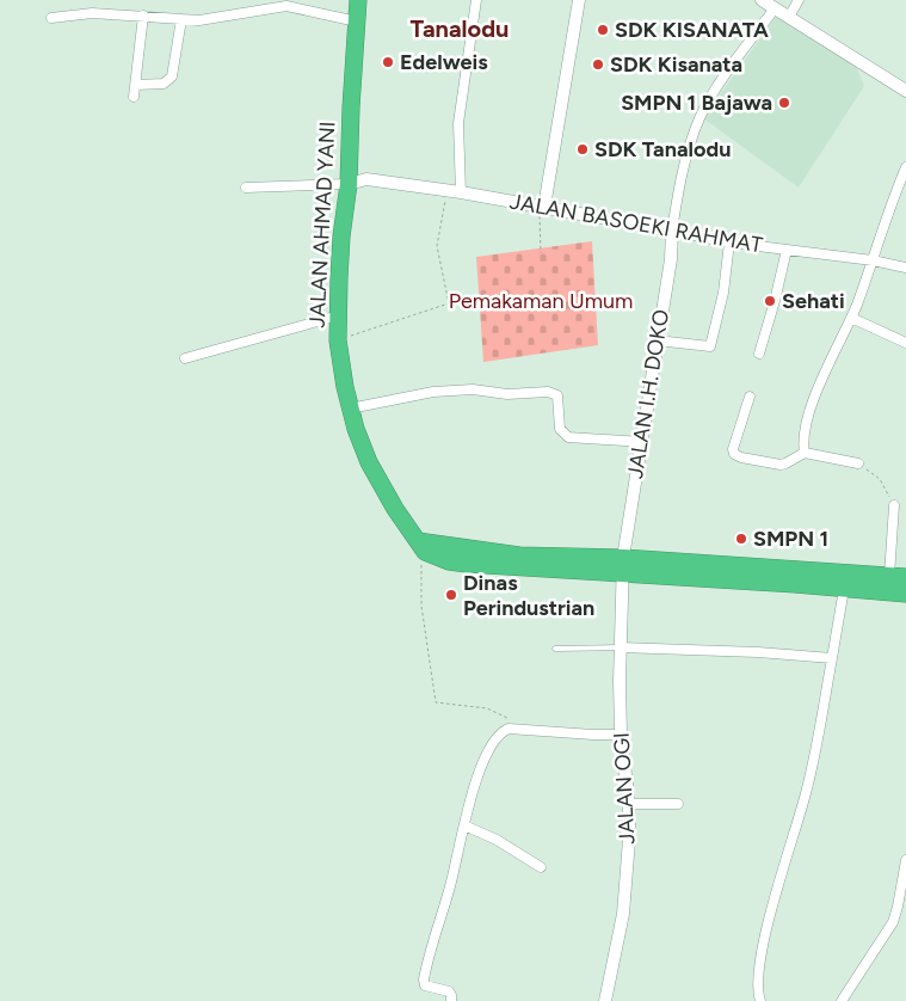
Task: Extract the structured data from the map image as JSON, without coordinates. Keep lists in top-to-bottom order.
{
  "streets": {
    "highway": ["JALAN AHMAD YANI"],
    "street": ["JALAN BASOEKI RAHMAT", "JALAN I.H. DOKO", "JALAN OGI"]
  },
  "crossings": [
    ["JALAN BASOEKI RAHMAT", "JALAN AHMAD YANI"],
    ["JALAN BASOEKI RAHMAT", "JALAN I.H. DOKO"],
    ["JALAN I.H. DOKO", "JALAN OGI"]
  ],
  "districts": ["Tanalodu"],
  "parks": ["Pemakaman Umum"],
  "places": [
    "SDK KISANATA",
    "Edelweis",
    "SDK Kisanata",
    "SMPN 1 Bajawa",
    "SDK Tanalodu",
    "Sehati",
    "SMPN 1",
    "Dinas Perindustrian"
  ]
}
